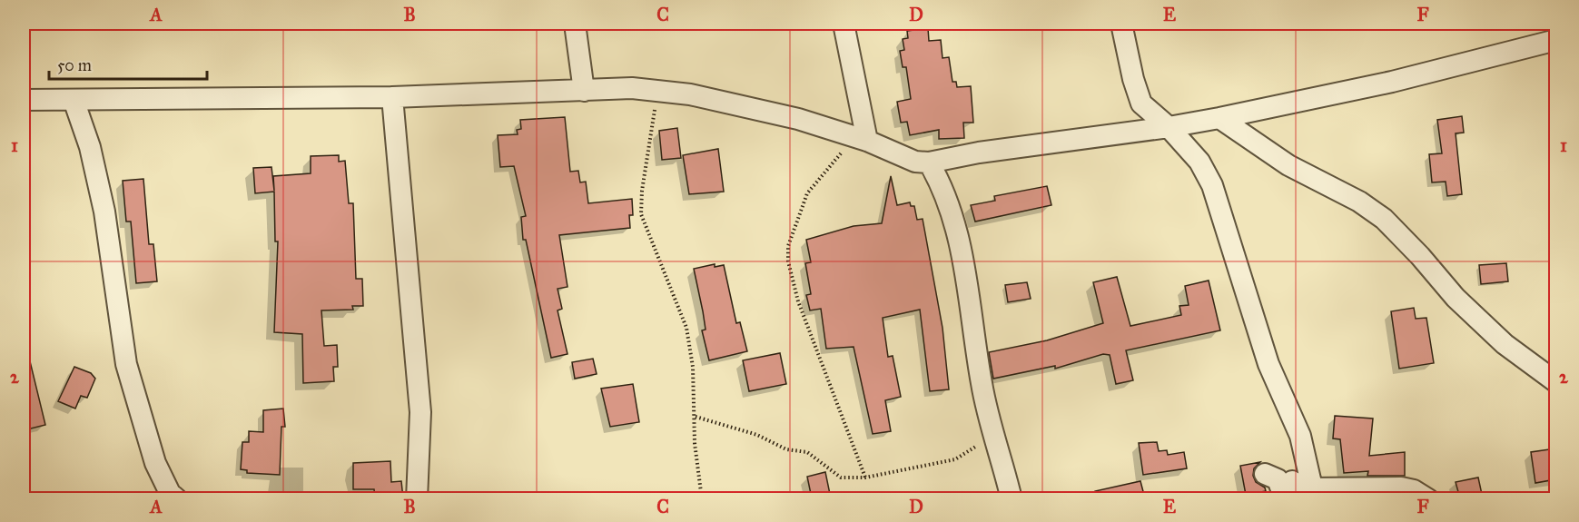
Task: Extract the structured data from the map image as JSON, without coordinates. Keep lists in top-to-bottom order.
{
  "scale_bar": "50 m",
  "grid": {
    "columns": [
      "A",
      "B",
      "C",
      "D",
      "E",
      "F"
    ],
    "rows": ["1", "2"]
  }
}
